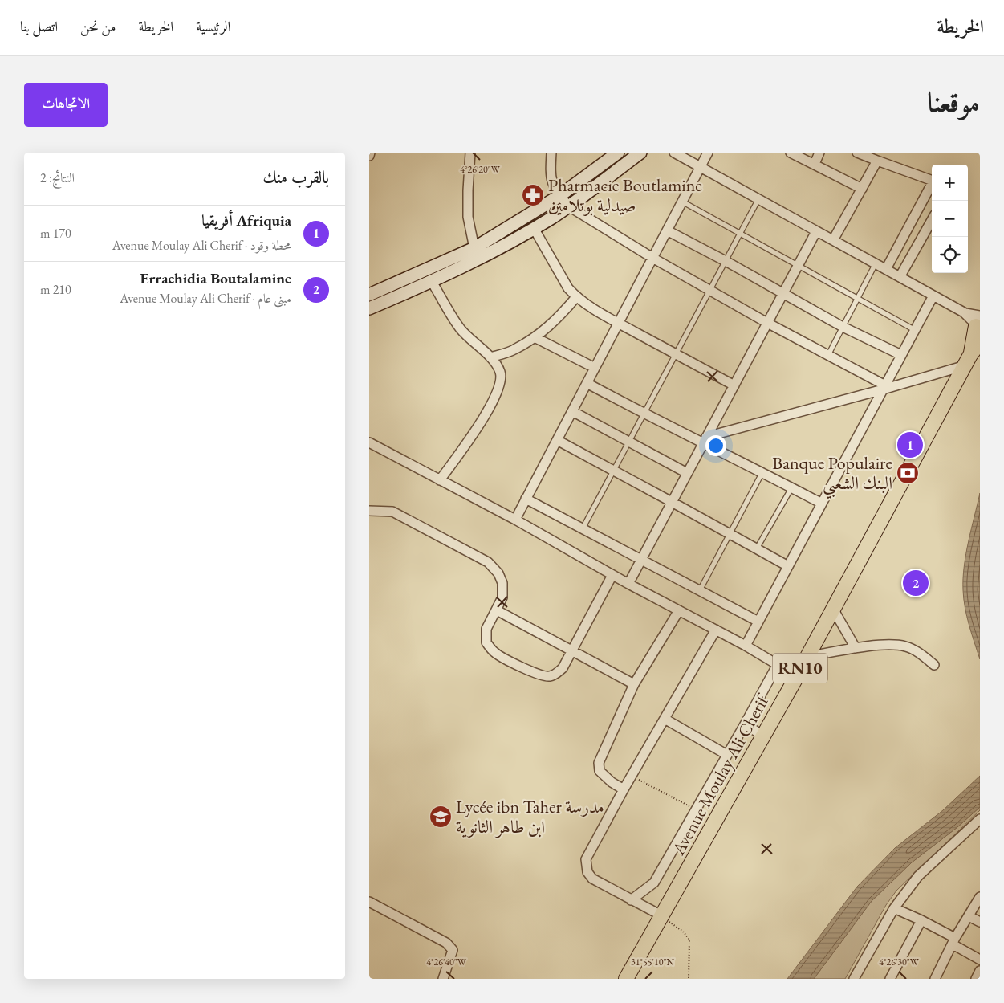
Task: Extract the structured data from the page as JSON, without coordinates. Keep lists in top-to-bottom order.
{
  "streets": {
    "main road": ["RN10", "Avenue Moulay Ali Cherif"]
  },
  "crossings": [
    ["RN10", "Avenue Moulay Ali Cherif"]
  ],
  "places": {
    "pharmacy": ["Pharmacie Boutlamine صيدلية بوتلامين"],
    "bank": ["Banque Populaire البنك الشعبي"],
    "school or university": ["Lycée ibn Taher مدرسة ابن طاهر الثانوية"]
  },
  "page": {
    "header": "الخريطة",
    "nav": [
      "الرئيسية",
      "الخريطة",
      "من نحن",
      "اتصل بنا"
    ],
    "title": "موقعنا",
    "buttons": "الاتجاهات",
    "heading": ["بالقرب منك", "النتائج: 2"],
    "map_buttons": ["+", "−"],
    "list": [
      {
        "mark": "1",
        "name": "Afriquia أفريقيا",
        "note": "محطة وقود · Avenue Moulay Ali Cherif",
        "value": "170 m"
      },
      {
        "mark": "2",
        "name": "Errachidia Boutalamine",
        "note": "مبنى عام · Avenue Moulay Ali Cherif",
        "value": "210 m"
      }
    ],
    "pins": ["1", "2"]
  },
  "coordinates": [
    "4°26'20\"W",
    "31°55'10\"N",
    "4°26'40\"W",
    "4°26'30\"W"
  ]
}
